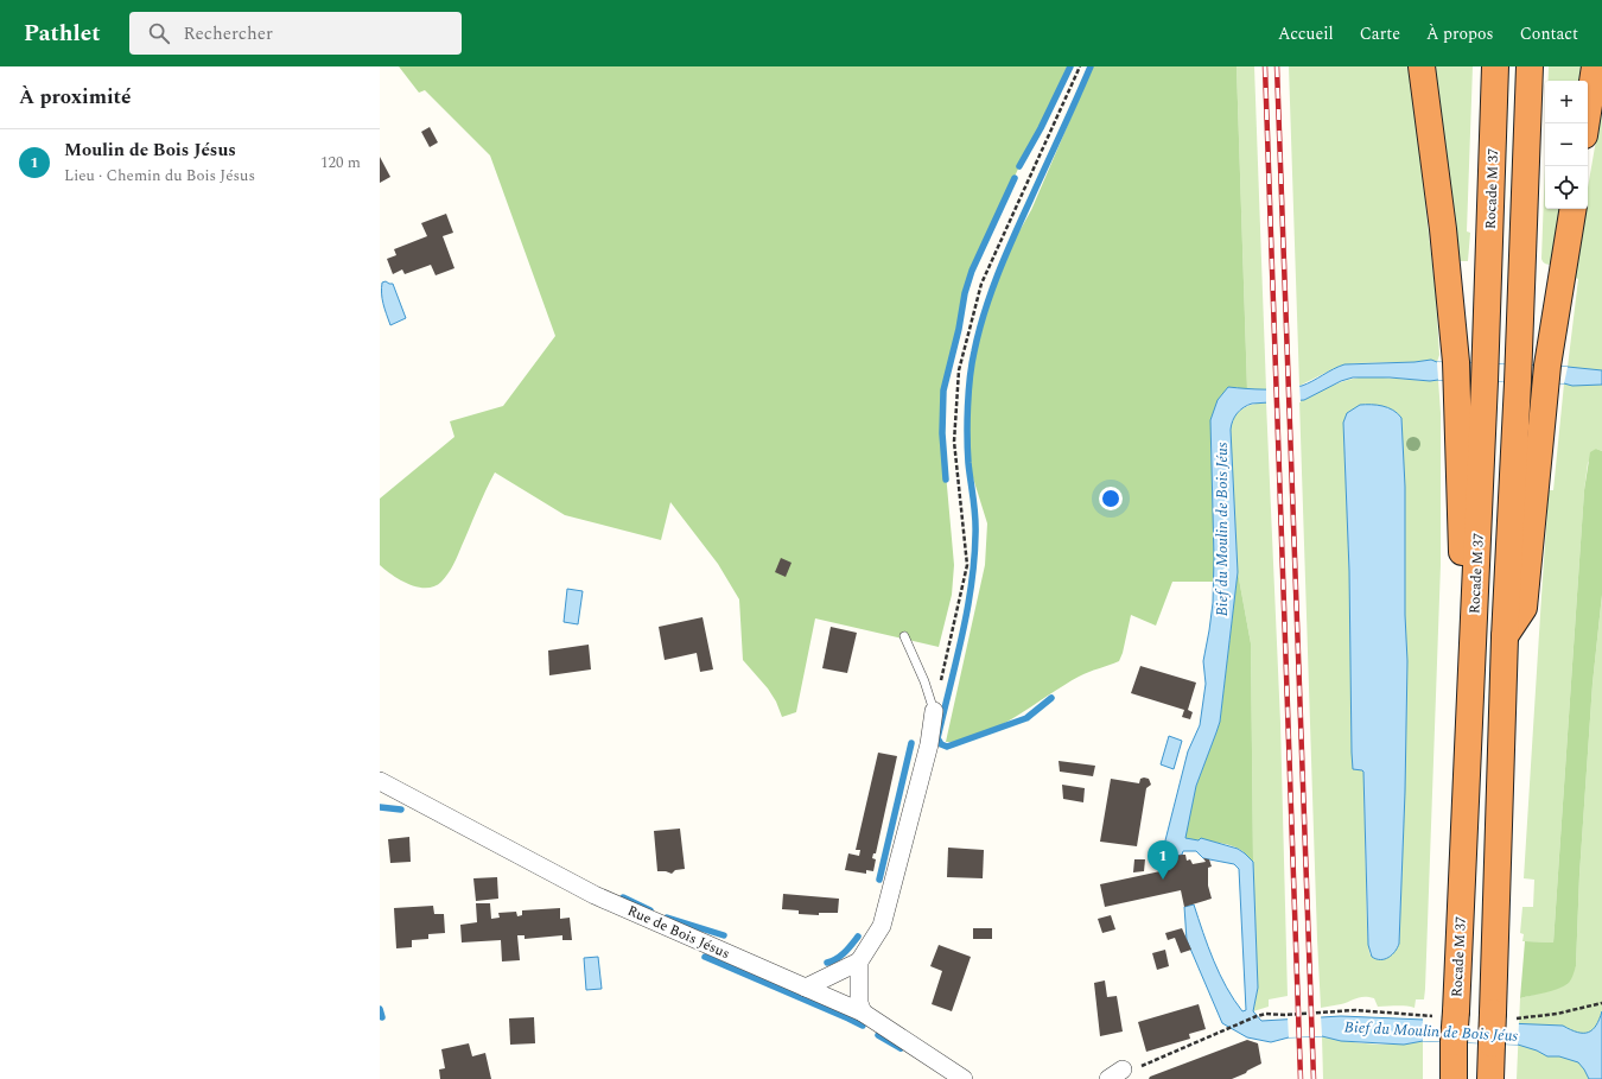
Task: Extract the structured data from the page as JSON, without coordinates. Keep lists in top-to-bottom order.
{
  "streets": {
    "highway": ["Rocade M 37"],
    "street": ["Rue de Bois Jésus"]
  },
  "water": ["Bief du Moulin de Bois Jéus"],
  "page": {
    "header": "Pathlet",
    "search": "Rechercher",
    "nav": [
      "Accueil",
      "Carte",
      "À propos",
      "Contact"
    ],
    "heading": "À proximité",
    "map_buttons": ["+", "−"],
    "list": [
      {
        "mark": "1",
        "name": "Moulin de Bois Jésus",
        "note": "Lieu · Chemin du Bois Jésus",
        "value": "120 m"
      }
    ],
    "pins": "1"
  }
}
